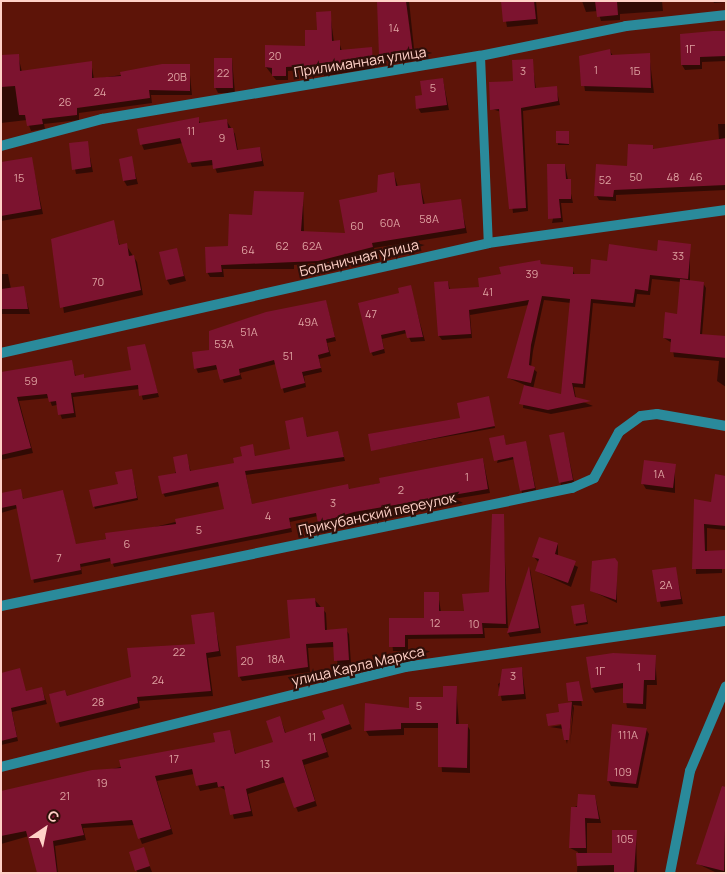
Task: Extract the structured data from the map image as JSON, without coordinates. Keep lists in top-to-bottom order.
{
  "streets": {
    "street": [
      "Прилиманная улица",
      "Больничная улица",
      "Прикубанский переулок",
      "улица Карла Маркса"
    ]
  },
  "house_numbers": [
    "14",
    "1Г",
    "20",
    "1",
    "3",
    "1Б",
    "22",
    "20В",
    "5",
    "24",
    "26",
    "11",
    "9",
    "50",
    "48",
    "46",
    "15",
    "52",
    "58А",
    "60А",
    "60",
    "62",
    "62А",
    "64",
    "33",
    "39",
    "70",
    "41",
    "47",
    "49А",
    "51А",
    "53А",
    "51",
    "59",
    "1А",
    "1",
    "2",
    "3",
    "4",
    "5",
    "6",
    "7",
    "2А",
    "12",
    "10",
    "22",
    "18А",
    "20",
    "1",
    "1Г",
    "3",
    "24",
    "28",
    "5",
    "111А",
    "11",
    "17",
    "13",
    "109",
    "19",
    "21",
    "105"
  ],
  "north": "top right"
}
